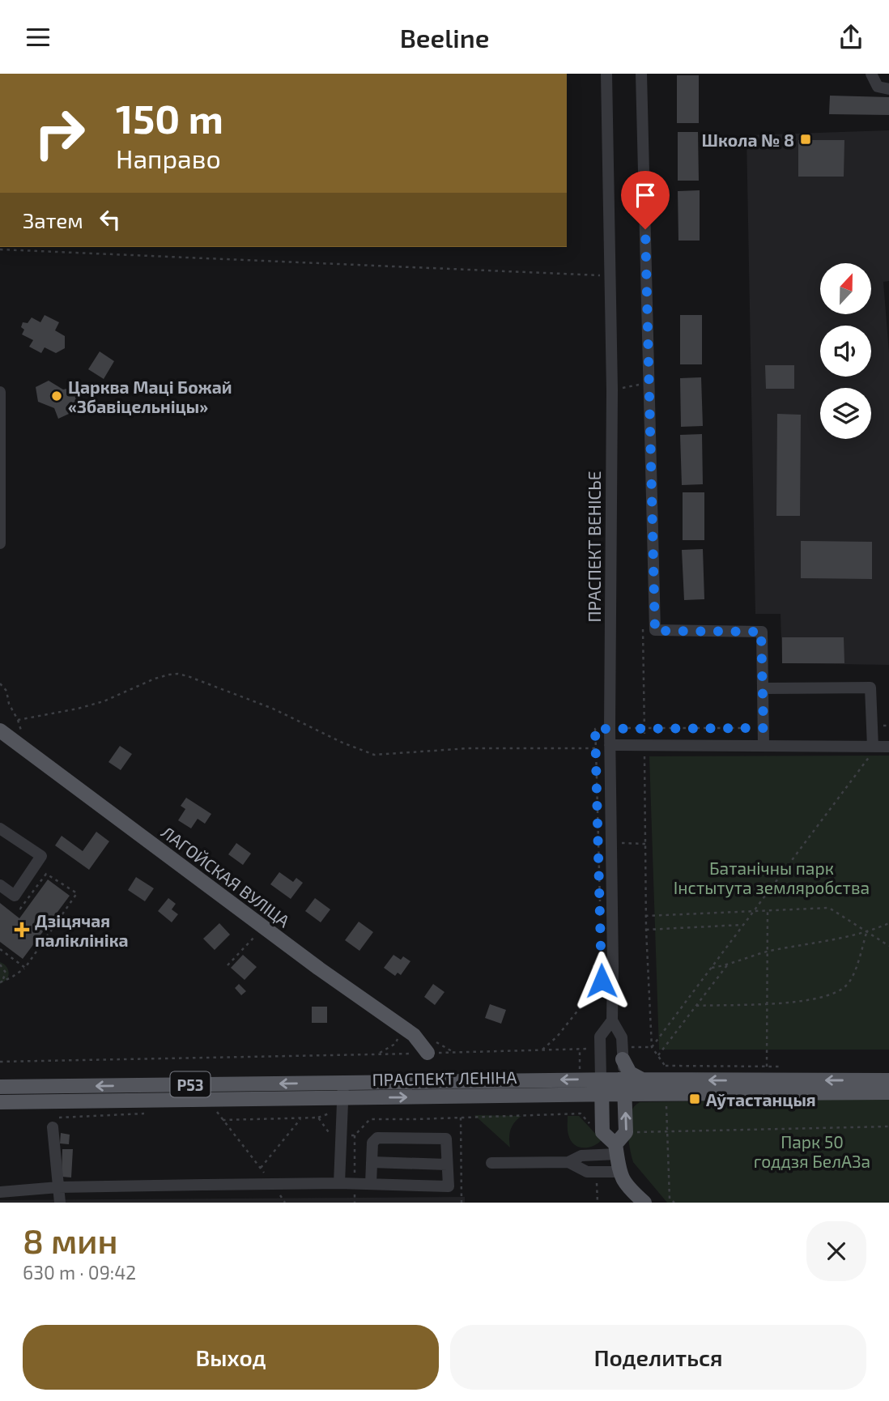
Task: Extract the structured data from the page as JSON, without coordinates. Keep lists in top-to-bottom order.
{
  "streets": {
    "main road": ["ЛАГОЙСКАЯ ВУЛІЦА", "ПРАСПЕКТ ЛЕНІНА", "Р53"],
    "street": ["ПРАСПЕКТ ВЕНІСЬЕ"]
  },
  "crossings": [
    ["ПРАСПЕКТ ВЕНІСЬЕ", "ПРАСПЕКТ ЛЕНІНА"]
  ],
  "parks": ["Батанічны парк Інстытута земляробства", "Парк 50 годдзя БелАЗа"],
  "places": {
    "transit": ["Школа № 8", "Аўтастанцыя"],
    "other": ["Царква Маці Божай «Збавіцельніцы»"],
    "health": ["Дзіцячая паліклініка"]
  },
  "north": "top",
  "page": {
    "header": "Beeline",
    "turn": ["150 m", "Направо"],
    "then": "Затем",
    "heading": ["8 мин", "630 m · 09:42"],
    "buttons": ["Выход", "Поделиться"]
  }
}
